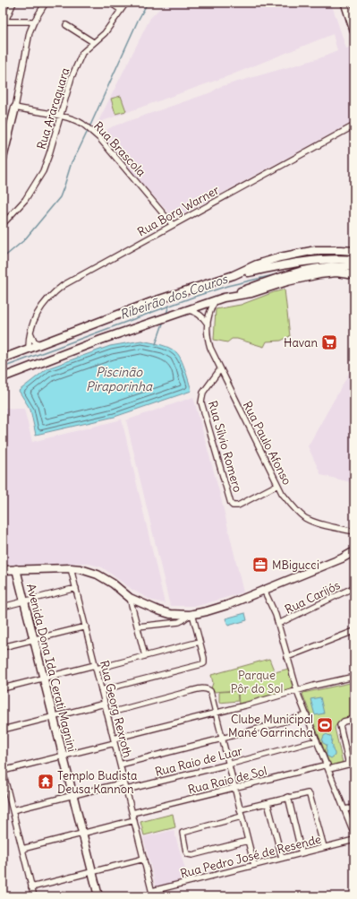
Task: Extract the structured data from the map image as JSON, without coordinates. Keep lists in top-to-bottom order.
{
  "streets": {
    "main road": ["Avenida Dona Ida Cerati Magnini"],
    "street": [
      "Rua Araraquara",
      "Rua Brascola",
      "Rua Borg Warner",
      "Rua Paulo Afonso",
      "Rua Sílvio Romero",
      "Rua Carijós",
      "Rua Georg Rexroth",
      "Rua Raio de Luar",
      "Rua Raio de Sol",
      "Rua Pedro José de Resende"
    ]
  },
  "crossings": [
    ["Rua Araraquara", "Rua Brascola"],
    ["Rua Brascola", "Rua Borg Warner"],
    ["Rua Paulo Afonso", "Rua Sílvio Romero"],
    ["Rua Georg Rexroth", "Rua Raio de Luar"],
    ["Rua Georg Rexroth", "Rua Raio de Sol"],
    ["Rua Georg Rexroth", "Rua Pedro José de Resende"]
  ],
  "water": ["Ribeirão dos Couros", "Piscinão Piraporinha"],
  "parks": ["Parque Pôr do Sol"],
  "places": {
    "supermarket": ["Havan"],
    "office": ["MBigucci"],
    "sports": ["Clube Municipal Mané Garrincha"],
    "temple": ["Templo Budista Deusa Kannon"]
  }
}
